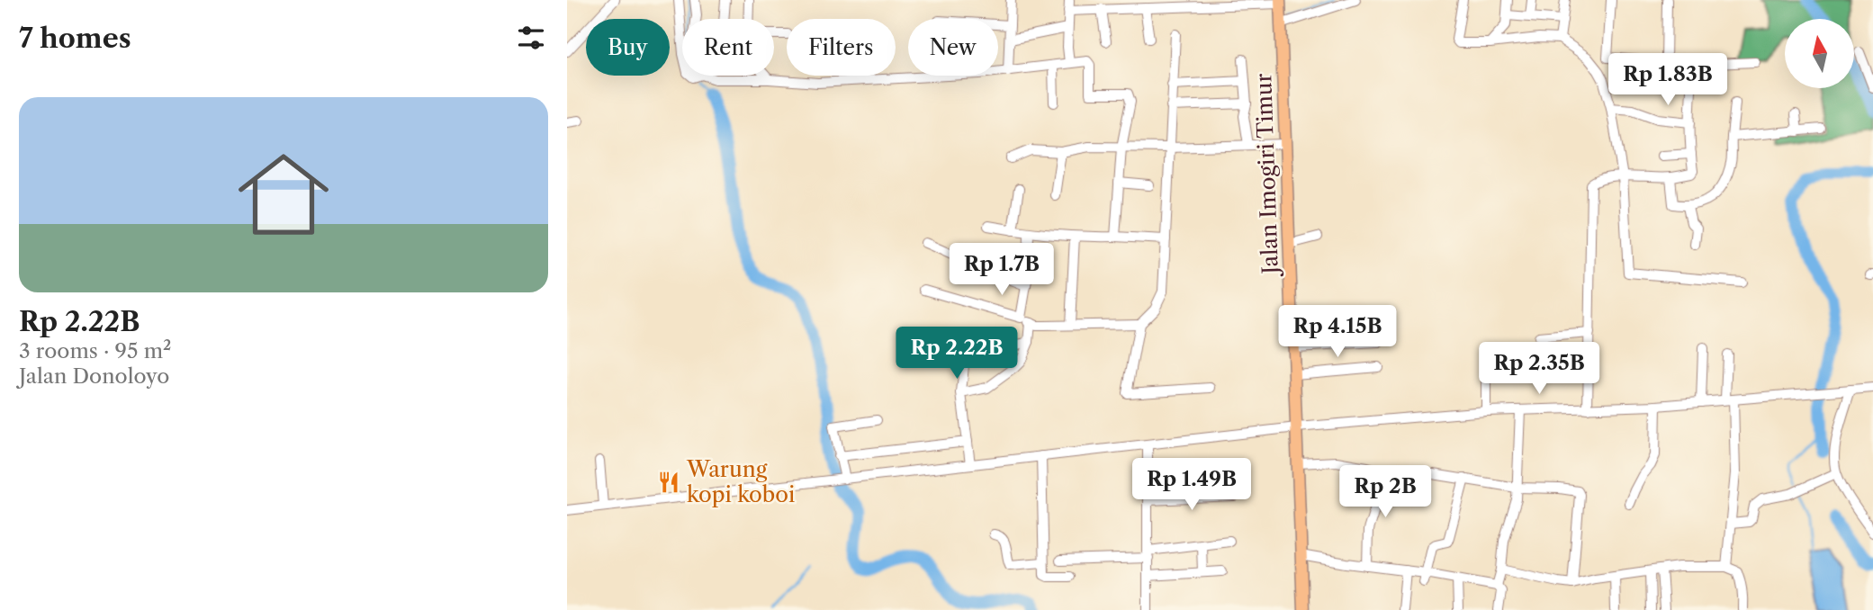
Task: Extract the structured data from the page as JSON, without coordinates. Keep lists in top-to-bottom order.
{
  "streets": {
    "main road": ["Jalan Imogiri Timur"]
  },
  "places": {
    "restaurant": ["Warung kopi koboi"]
  },
  "north": "top",
  "page": {
    "heading": "7 homes",
    "chip": [
      "Buy",
      "Rent",
      "Filters",
      "New"
    ],
    "price": [
      "Rp 1.83B",
      "Rp 1.7B",
      "Rp 4.15B",
      "Rp 2.22B",
      "Rp 2.35B",
      "Rp 1.49B",
      "Rp 2B"
    ],
    "list": [
      {
        "name": "Rp 2.22B",
        "note": "3 rooms · 95 m² · Jalan Donoloyo"
      }
    ]
  }
}
